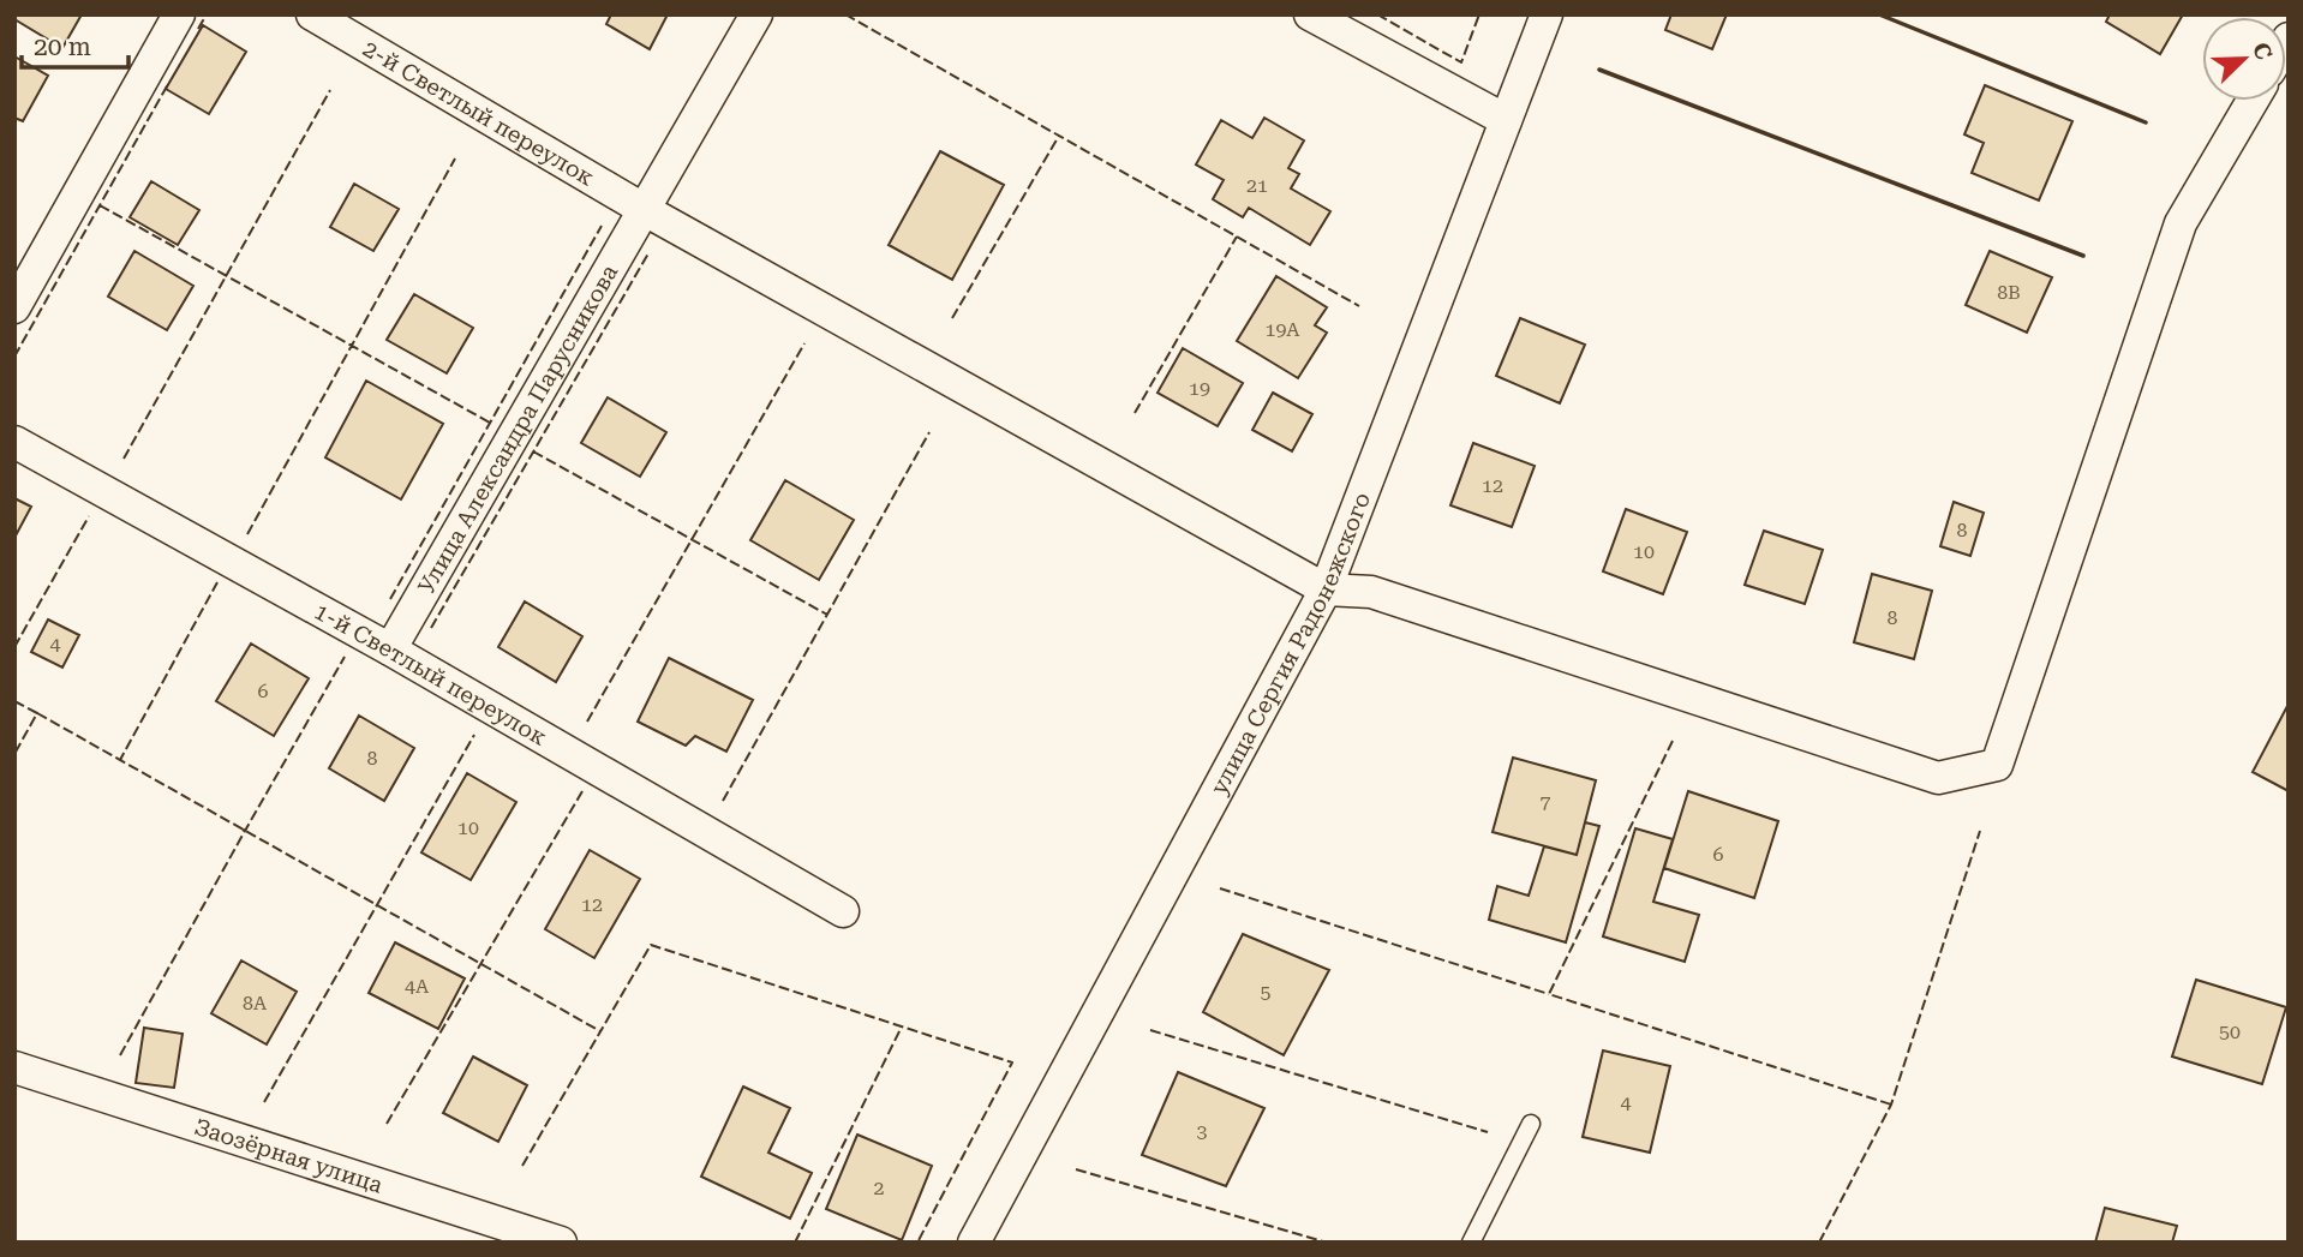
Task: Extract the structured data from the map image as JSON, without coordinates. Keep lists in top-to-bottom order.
{
  "streets": {
    "street": [
      "2-й Светлый переулок",
      "Улица Александра Парусникова",
      "улица Сергия Радонежского",
      "1-й Светлый переулок",
      "Заозёрная улица"
    ]
  },
  "crossings": [
    ["2-й Светлый переулок", "Улица Александра Парусникова"],
    ["2-й Светлый переулок", "улица Сергия Радонежского"],
    ["Улица Александра Парусникова", "1-й Светлый переулок"]
  ],
  "house_numbers": [
    "21",
    "8В",
    "19А",
    "19",
    "12",
    "8",
    "10",
    "8",
    "4",
    "6",
    "8",
    "7",
    "10",
    "6",
    "12",
    "4А",
    "5",
    "8А",
    "50",
    "4",
    "3",
    "2"
  ],
  "scale_bar": "20 m",
  "north": "top right"
}
